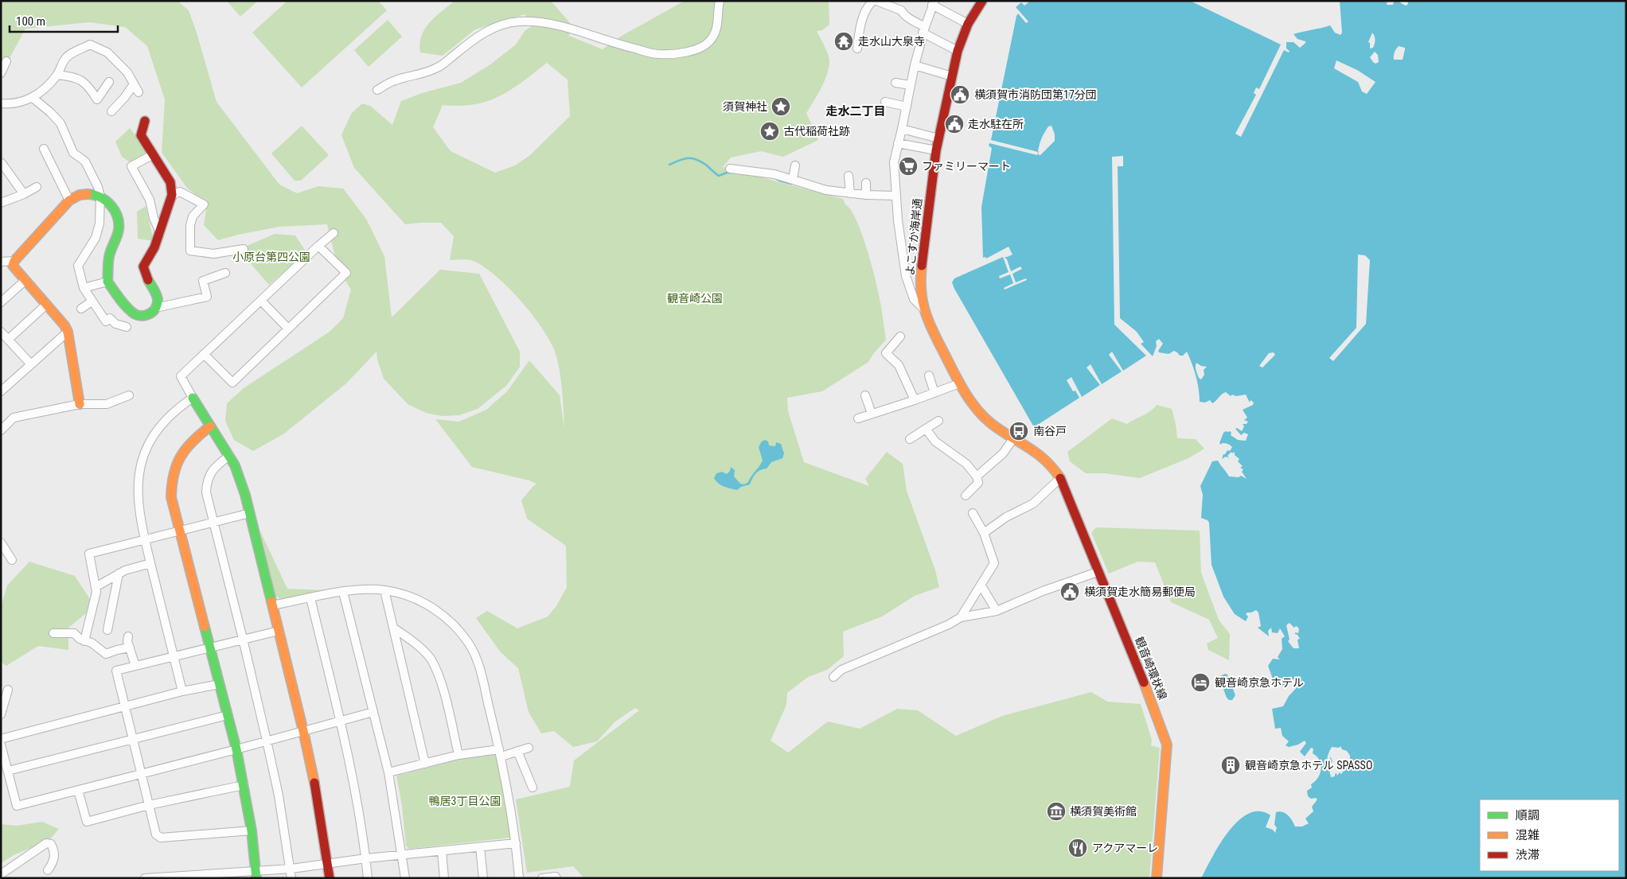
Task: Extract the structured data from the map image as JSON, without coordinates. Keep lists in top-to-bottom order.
{
  "streets": {
    "main road": ["よこすか海岸通", "観音崎環状線"]
  },
  "crossings": [
    ["よこすか海岸通", "観音崎環状線"]
  ],
  "districts": ["走水二丁目"],
  "parks": ["小原台第四公園", "観音崎公園", "鴨居3丁目公園"],
  "places": {
    "temple": ["走水山大泉寺"],
    "public building": ["横須賀市消防団第17分団", "走水駐在所", "横須賀走水簡易郵便局"],
    "place": ["須賀神社", "古代稲荷社跡"],
    "supermarket": ["ファミリーマート"],
    "bus stop": ["南谷戸"],
    "hotel": ["観音崎京急ホテル"],
    "building": ["観音崎京急ホテル SPASSO"],
    "museum": ["横須賀美術館"],
    "restaurant": ["アクアマーレ"]
  },
  "legend": ["順調", "混雑", "渋滞"],
  "scale_bar": "100 m"
}
